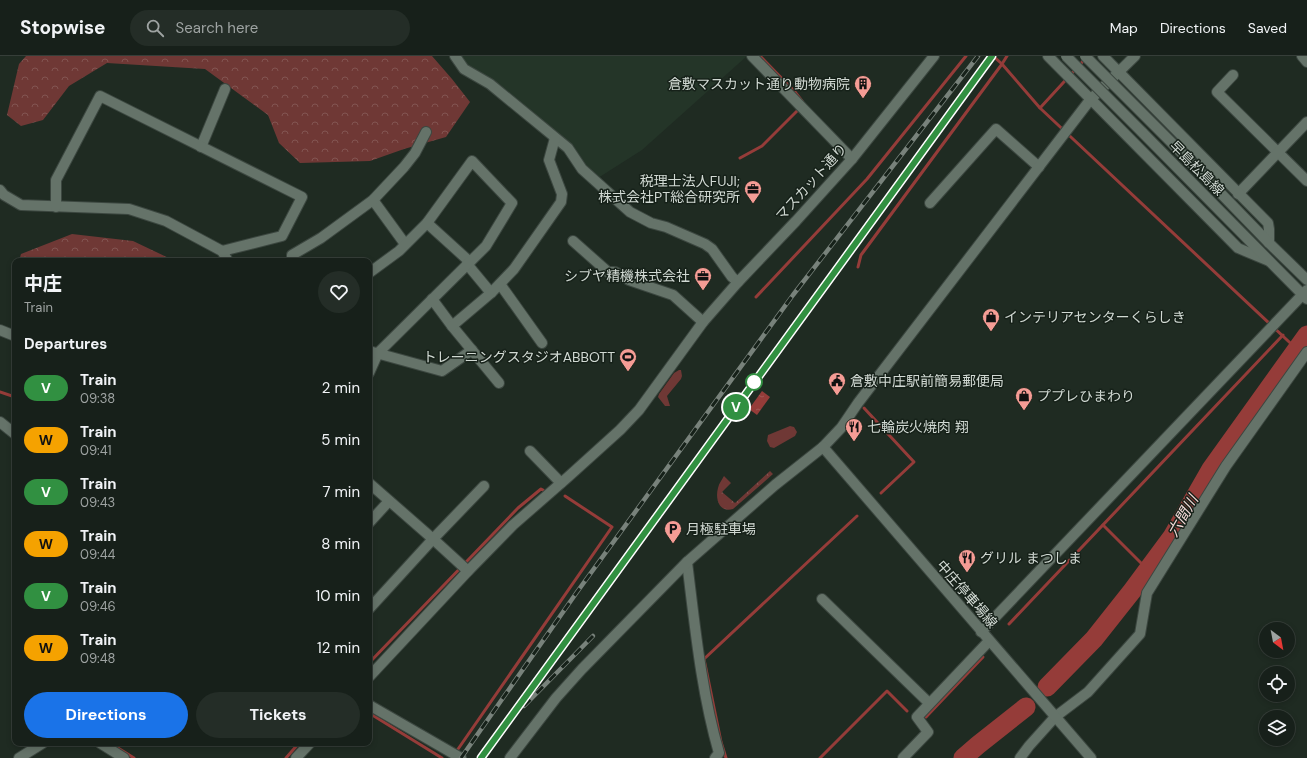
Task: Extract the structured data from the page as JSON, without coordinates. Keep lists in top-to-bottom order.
{
  "streets": {
    "street": ["早島松島線", "マスカット通り", "中庄停車場線"]
  },
  "water": ["六間川"],
  "places": {
    "building": ["倉敷マスカット通り動物病院"],
    "office": ["税理士法人FUJI; 株式会社PT総合研究所", "シブヤ精機株式会社"],
    "shop": ["インテリアセンターくらしき", "ププレひまわり"],
    "sports": ["トレーニングスタジオABBOTT"],
    "public building": ["倉敷中庄駅前簡易郵便局"],
    "restaurant": ["七輪炭火焼肉 翔", "グリル まつしま"],
    "parking": ["月極駐車場"]
  },
  "north": "bottom right",
  "page": {
    "header": "Stopwise",
    "search": "Search here",
    "nav": ["Map", "Directions", "Saved"],
    "on_map": "V",
    "heading": [
      ["中庄", "Train"],
      "Departures"
    ],
    "list": [
      {
        "mark": "V",
        "name": "Train",
        "note": "09:38",
        "value": "2 min"
      },
      {
        "mark": "W",
        "name": "Train",
        "note": "09:41",
        "value": "5 min"
      },
      {
        "mark": "V",
        "name": "Train",
        "note": "09:43",
        "value": "7 min"
      },
      {
        "mark": "W",
        "name": "Train",
        "note": "09:44",
        "value": "8 min"
      },
      {
        "mark": "V",
        "name": "Train",
        "note": "09:46",
        "value": "10 min"
      },
      {
        "mark": "W",
        "name": "Train",
        "note": "09:48",
        "value": "12 min"
      }
    ],
    "buttons": ["Directions", "Tickets"]
  }
}
